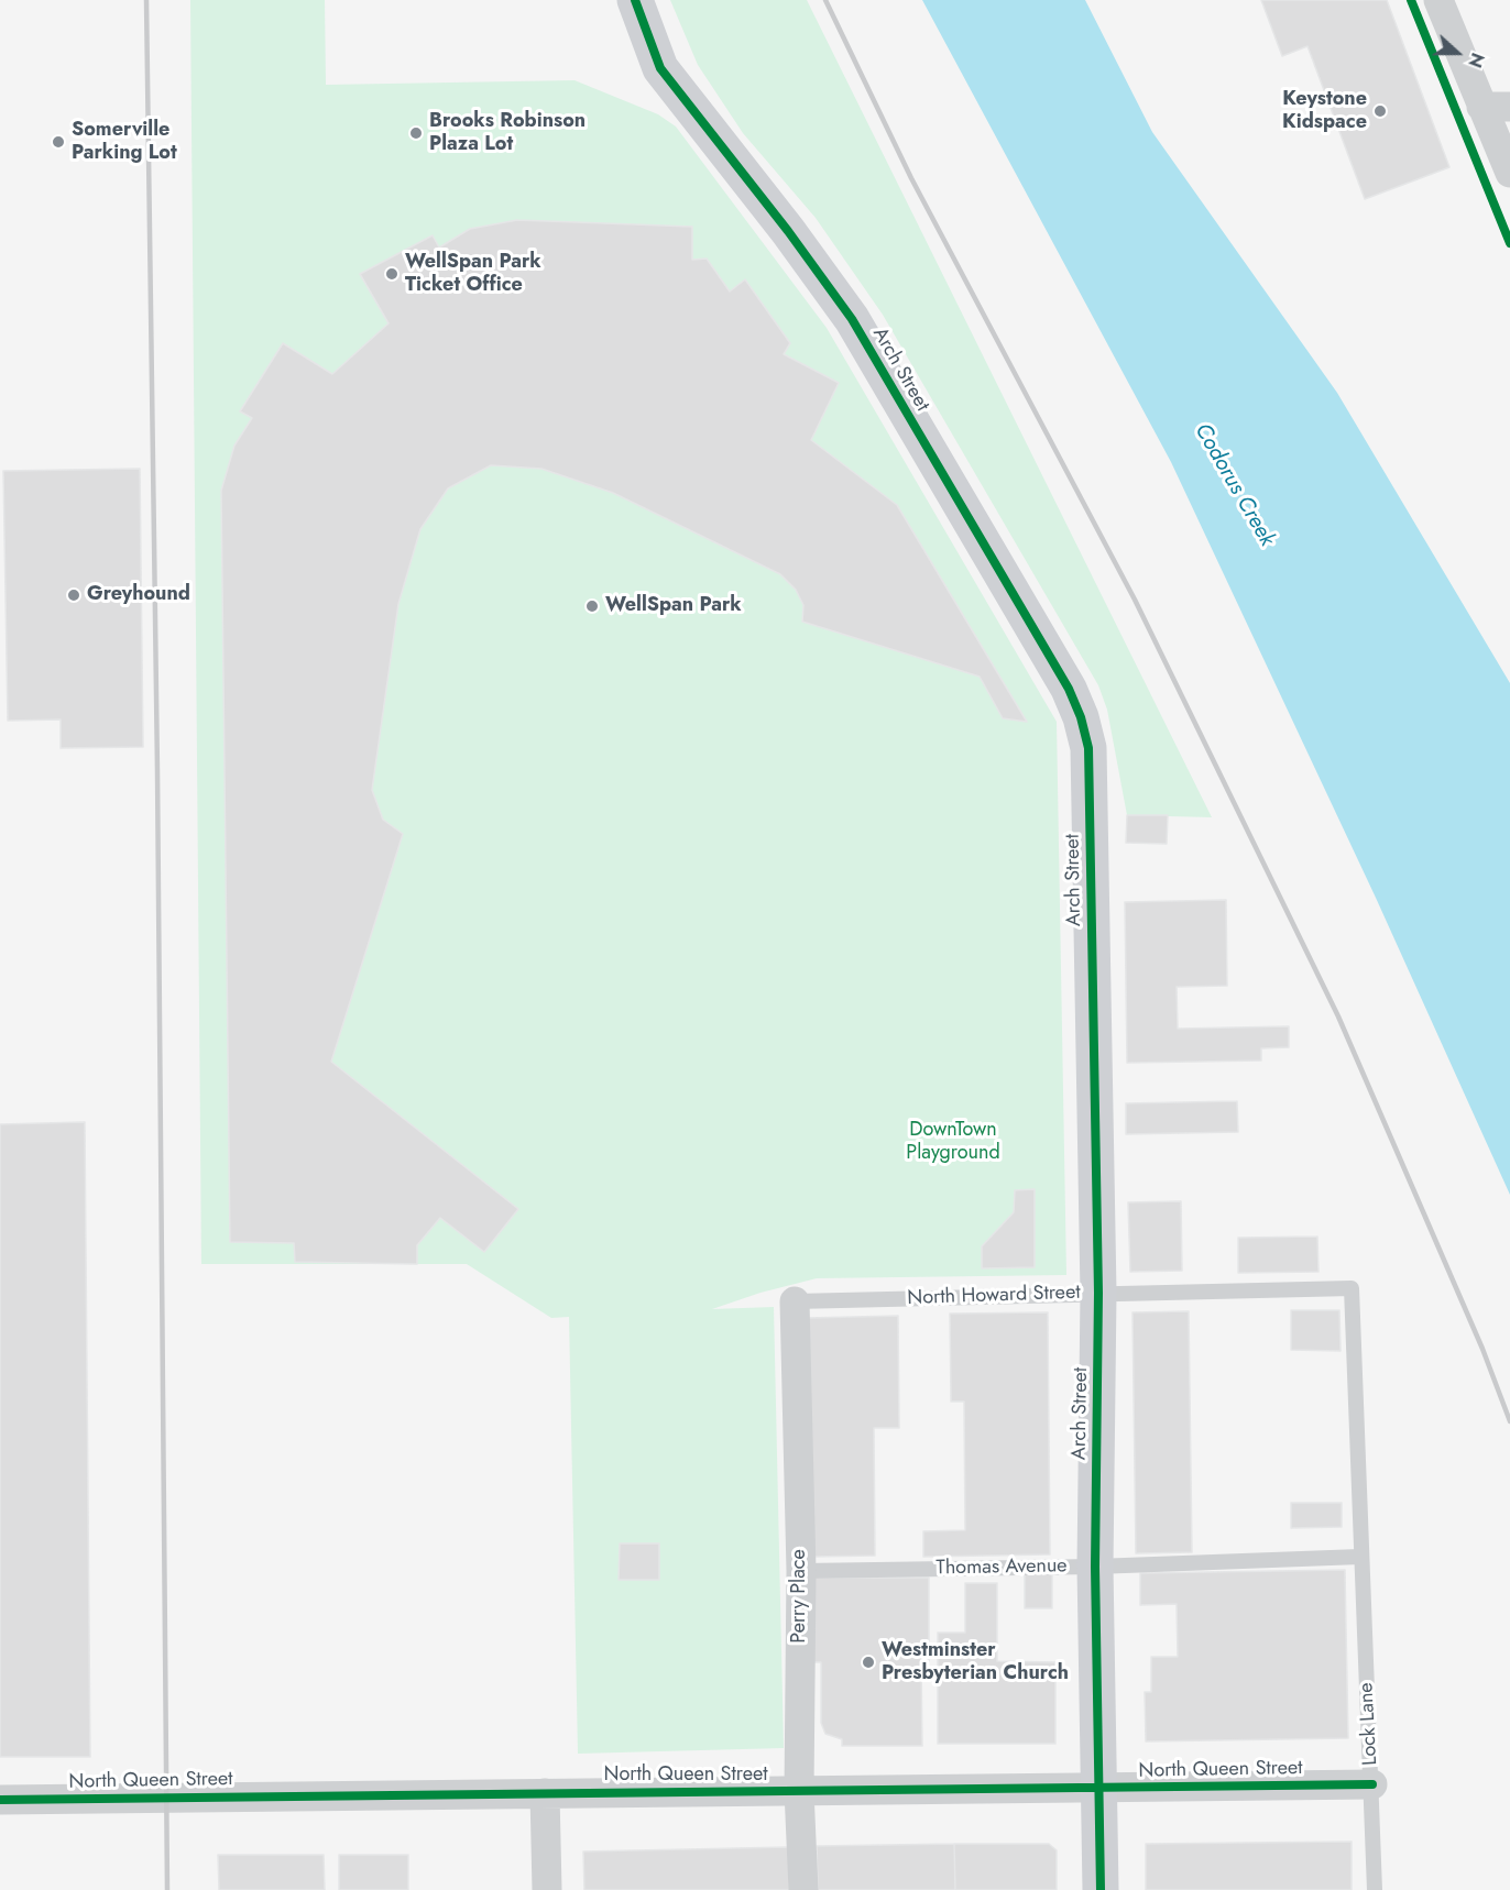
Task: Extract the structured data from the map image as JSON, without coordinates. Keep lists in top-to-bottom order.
{
  "streets": {
    "street": ["Arch Street", "Perry Place", "North Queen Street"],
    "lane": ["North Howard Street", "Thomas Avenue", "Lock Lane"]
  },
  "crossings": [
    ["Arch Street", "North Howard Street"],
    ["Arch Street", "Thomas Avenue"],
    ["Arch Street", "North Queen Street"],
    ["North Howard Street", "Perry Place"],
    ["North Howard Street", "Lock Lane"],
    ["Thomas Avenue", "Perry Place"],
    ["Thomas Avenue", "Lock Lane"],
    ["Perry Place", "North Queen Street"],
    ["Lock Lane", "North Queen Street"]
  ],
  "water": ["Codorus Creek"],
  "parks": ["DownTown Playground"],
  "places": [
    "Keystone Kidspace",
    "Brooks Robinson Plaza Lot",
    "Somerville Parking Lot",
    "WellSpan Park Ticket Office",
    "Greyhound",
    "WellSpan Park",
    "Westminster Presbyterian Church"
  ],
  "north": "right"
}
